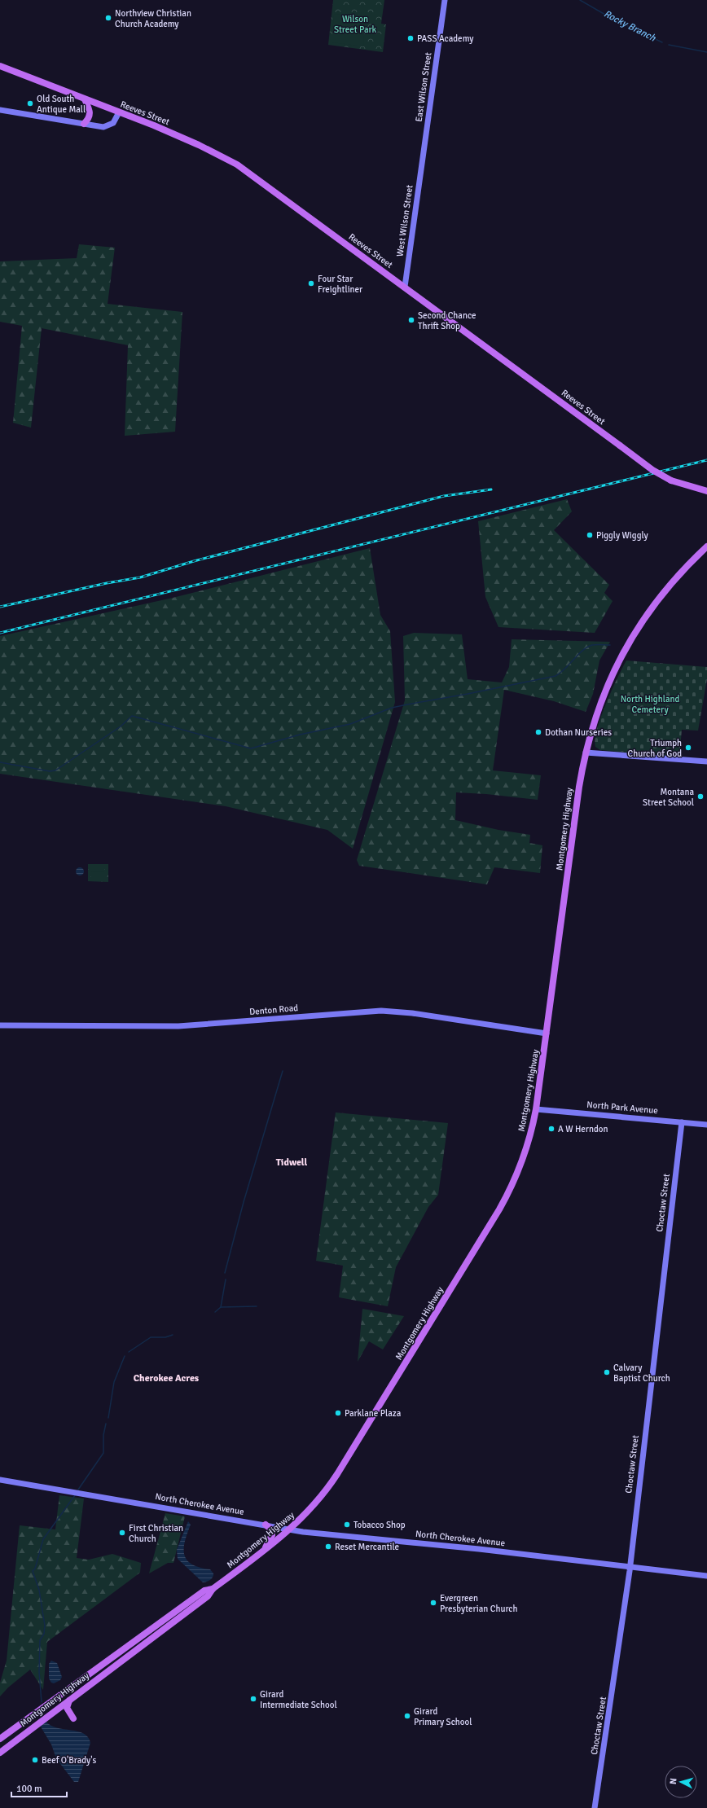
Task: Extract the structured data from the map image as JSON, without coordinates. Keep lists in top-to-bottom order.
{
  "streets": {
    "main road": ["Reeves Street", "Montgomery Highway"],
    "street": [
      "East Wilson Street",
      "West Wilson Street",
      "Denton Road",
      "North Park Avenue",
      "Choctaw Street",
      "North Cherokee Avenue"
    ]
  },
  "crossings": [
    ["East Wilson Street", "West Wilson Street"],
    ["Reeves Street", "West Wilson Street"],
    ["Montgomery Highway", "Denton Road"],
    ["Montgomery Highway", "North Park Avenue"],
    ["Montgomery Highway", "North Cherokee Avenue"],
    ["North Park Avenue", "Choctaw Street"],
    ["Choctaw Street", "North Cherokee Avenue"]
  ],
  "districts": ["Tidwell", "Cherokee Acres"],
  "water": ["Rocky Branch"],
  "parks": ["Wilson Street Park", "North Highland Cemetery"],
  "places": [
    "Northview Christian Church Academy",
    "PASS Academy",
    "Old South Antique Mall",
    "Four Star Freightliner",
    "Second Chance Thrift Shop",
    "Piggly Wiggly",
    "Dothan Nurseries",
    "Triumph Church of God",
    "Montana Street School",
    "A W Herndon",
    "Calvary Baptist Church",
    "Parklane Plaza",
    "Tobacco Shop",
    "First Christian Church",
    "Reset Mercantile",
    "Evergreen Presbyterian Church",
    "Girard Intermediate School",
    "Girard Primary School",
    "Beef O'Brady's"
  ],
  "scale_bar": "100 m",
  "north": "left"
}
